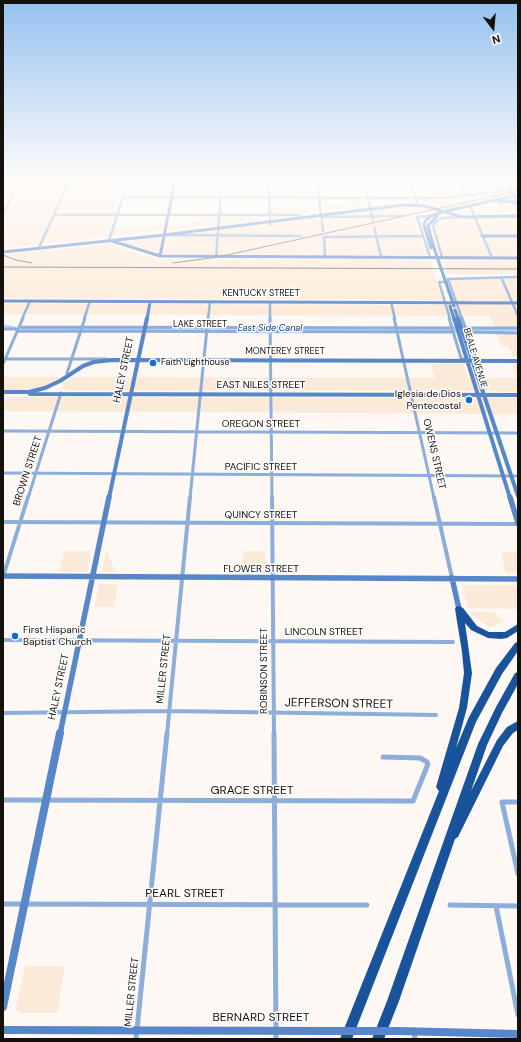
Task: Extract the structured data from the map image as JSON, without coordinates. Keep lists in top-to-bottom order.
{
  "streets": {
    "main road": [
      "KENTUCKY STREET",
      "MONTEREY STREET",
      "BEALE AVENUE",
      "HALEY STREET",
      "EAST NILES STREET",
      "OWENS STREET",
      "FLOWER STREET",
      "BERNARD STREET"
    ],
    "street": [
      "LAKE STREET",
      "OREGON STREET",
      "PACIFIC STREET",
      "BROWN STREET",
      "QUINCY STREET",
      "LINCOLN STREET",
      "MILLER STREET",
      "ROBINSON STREET",
      "JEFFERSON STREET",
      "GRACE STREET",
      "PEARL STREET"
    ]
  },
  "crossings": [
    ["KENTUCKY STREET", "BEALE AVENUE"],
    ["KENTUCKY STREET", "HALEY STREET"],
    ["KENTUCKY STREET", "OWENS STREET"],
    ["KENTUCKY STREET", "MILLER STREET"],
    ["KENTUCKY STREET", "ROBINSON STREET"],
    ["LAKE STREET", "HALEY STREET"],
    ["LAKE STREET", "OWENS STREET"],
    ["LAKE STREET", "MILLER STREET"],
    ["LAKE STREET", "ROBINSON STREET"],
    ["MONTEREY STREET", "BEALE AVENUE"],
    ["MONTEREY STREET", "HALEY STREET"],
    ["MONTEREY STREET", "EAST NILES STREET"],
    ["MONTEREY STREET", "OWENS STREET"],
    ["MONTEREY STREET", "MILLER STREET"],
    ["MONTEREY STREET", "ROBINSON STREET"],
    ["BEALE AVENUE", "EAST NILES STREET"],
    ["BEALE AVENUE", "OREGON STREET"],
    ["BEALE AVENUE", "PACIFIC STREET"],
    ["BEALE AVENUE", "QUINCY STREET"],
    ["HALEY STREET", "EAST NILES STREET"],
    ["HALEY STREET", "OREGON STREET"],
    ["HALEY STREET", "PACIFIC STREET"],
    ["HALEY STREET", "QUINCY STREET"],
    ["HALEY STREET", "FLOWER STREET"],
    ["HALEY STREET", "LINCOLN STREET"],
    ["HALEY STREET", "JEFFERSON STREET"],
    ["HALEY STREET", "GRACE STREET"],
    ["HALEY STREET", "PEARL STREET"],
    ["EAST NILES STREET", "OWENS STREET"],
    ["EAST NILES STREET", "BROWN STREET"],
    ["EAST NILES STREET", "MILLER STREET"],
    ["EAST NILES STREET", "ROBINSON STREET"],
    ["OREGON STREET", "OWENS STREET"],
    ["OREGON STREET", "BROWN STREET"],
    ["OREGON STREET", "MILLER STREET"],
    ["OREGON STREET", "ROBINSON STREET"],
    ["OWENS STREET", "PACIFIC STREET"],
    ["OWENS STREET", "QUINCY STREET"],
    ["OWENS STREET", "FLOWER STREET"],
    ["PACIFIC STREET", "BROWN STREET"],
    ["PACIFIC STREET", "MILLER STREET"],
    ["PACIFIC STREET", "ROBINSON STREET"],
    ["BROWN STREET", "QUINCY STREET"],
    ["BROWN STREET", "FLOWER STREET"],
    ["QUINCY STREET", "MILLER STREET"],
    ["QUINCY STREET", "ROBINSON STREET"],
    ["FLOWER STREET", "MILLER STREET"],
    ["FLOWER STREET", "ROBINSON STREET"],
    ["LINCOLN STREET", "MILLER STREET"],
    ["LINCOLN STREET", "ROBINSON STREET"],
    ["MILLER STREET", "JEFFERSON STREET"],
    ["MILLER STREET", "GRACE STREET"],
    ["MILLER STREET", "PEARL STREET"],
    ["MILLER STREET", "BERNARD STREET"],
    ["ROBINSON STREET", "JEFFERSON STREET"],
    ["ROBINSON STREET", "GRACE STREET"],
    ["ROBINSON STREET", "PEARL STREET"],
    ["ROBINSON STREET", "BERNARD STREET"]
  ],
  "water": ["East Side Canal"],
  "places": ["Faith Lighthouse", "Iglesia de Dios Pentecostal", "First Hispanic Baptist Church"],
  "north": "bottom"
}
